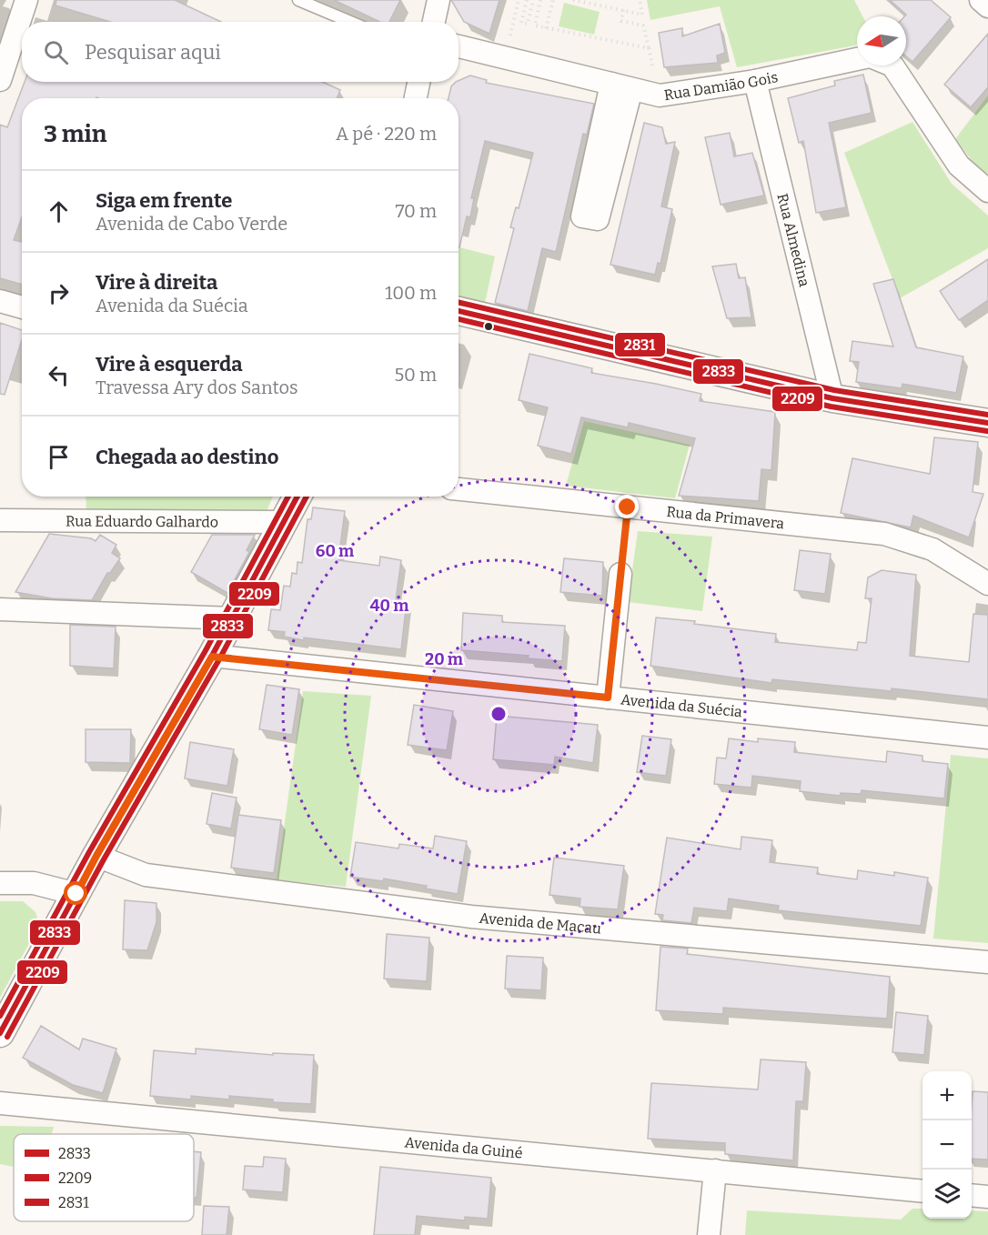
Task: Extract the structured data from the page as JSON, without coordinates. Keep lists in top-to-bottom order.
{
  "streets": {
    "street": [
      "Rua Damião Gois",
      "Rua Almedina",
      "Rua da Primavera",
      "Rua Eduardo Galhardo",
      "Avenida da Suécia",
      "Avenida de Macau",
      "Avenida da Guiné"
    ]
  },
  "crossings": [
    ["Rua Damião Gois", "Rua Almedina"]
  ],
  "lines": ["transit line 2831", "transit line 2833", "transit line 2209"],
  "legend": ["2833", "2209", "2831"],
  "north": "left",
  "page": {
    "search": "Pesquisar aqui",
    "heading": ["3 min", "A pé · 220 m"],
    "list": [
      ["Siga em frente", "Avenida de Cabo Verde", "70 m"],
      ["Vire à direita", "Avenida da Suécia", "100 m"],
      ["Vire à esquerda", "Travessa Ary dos Santos", "50 m"],
      "Chegada ao destino"
    ],
    "map_buttons": ["+", "−"]
  },
  "rings": ["60 m", "40 m", "20 m"]
}
